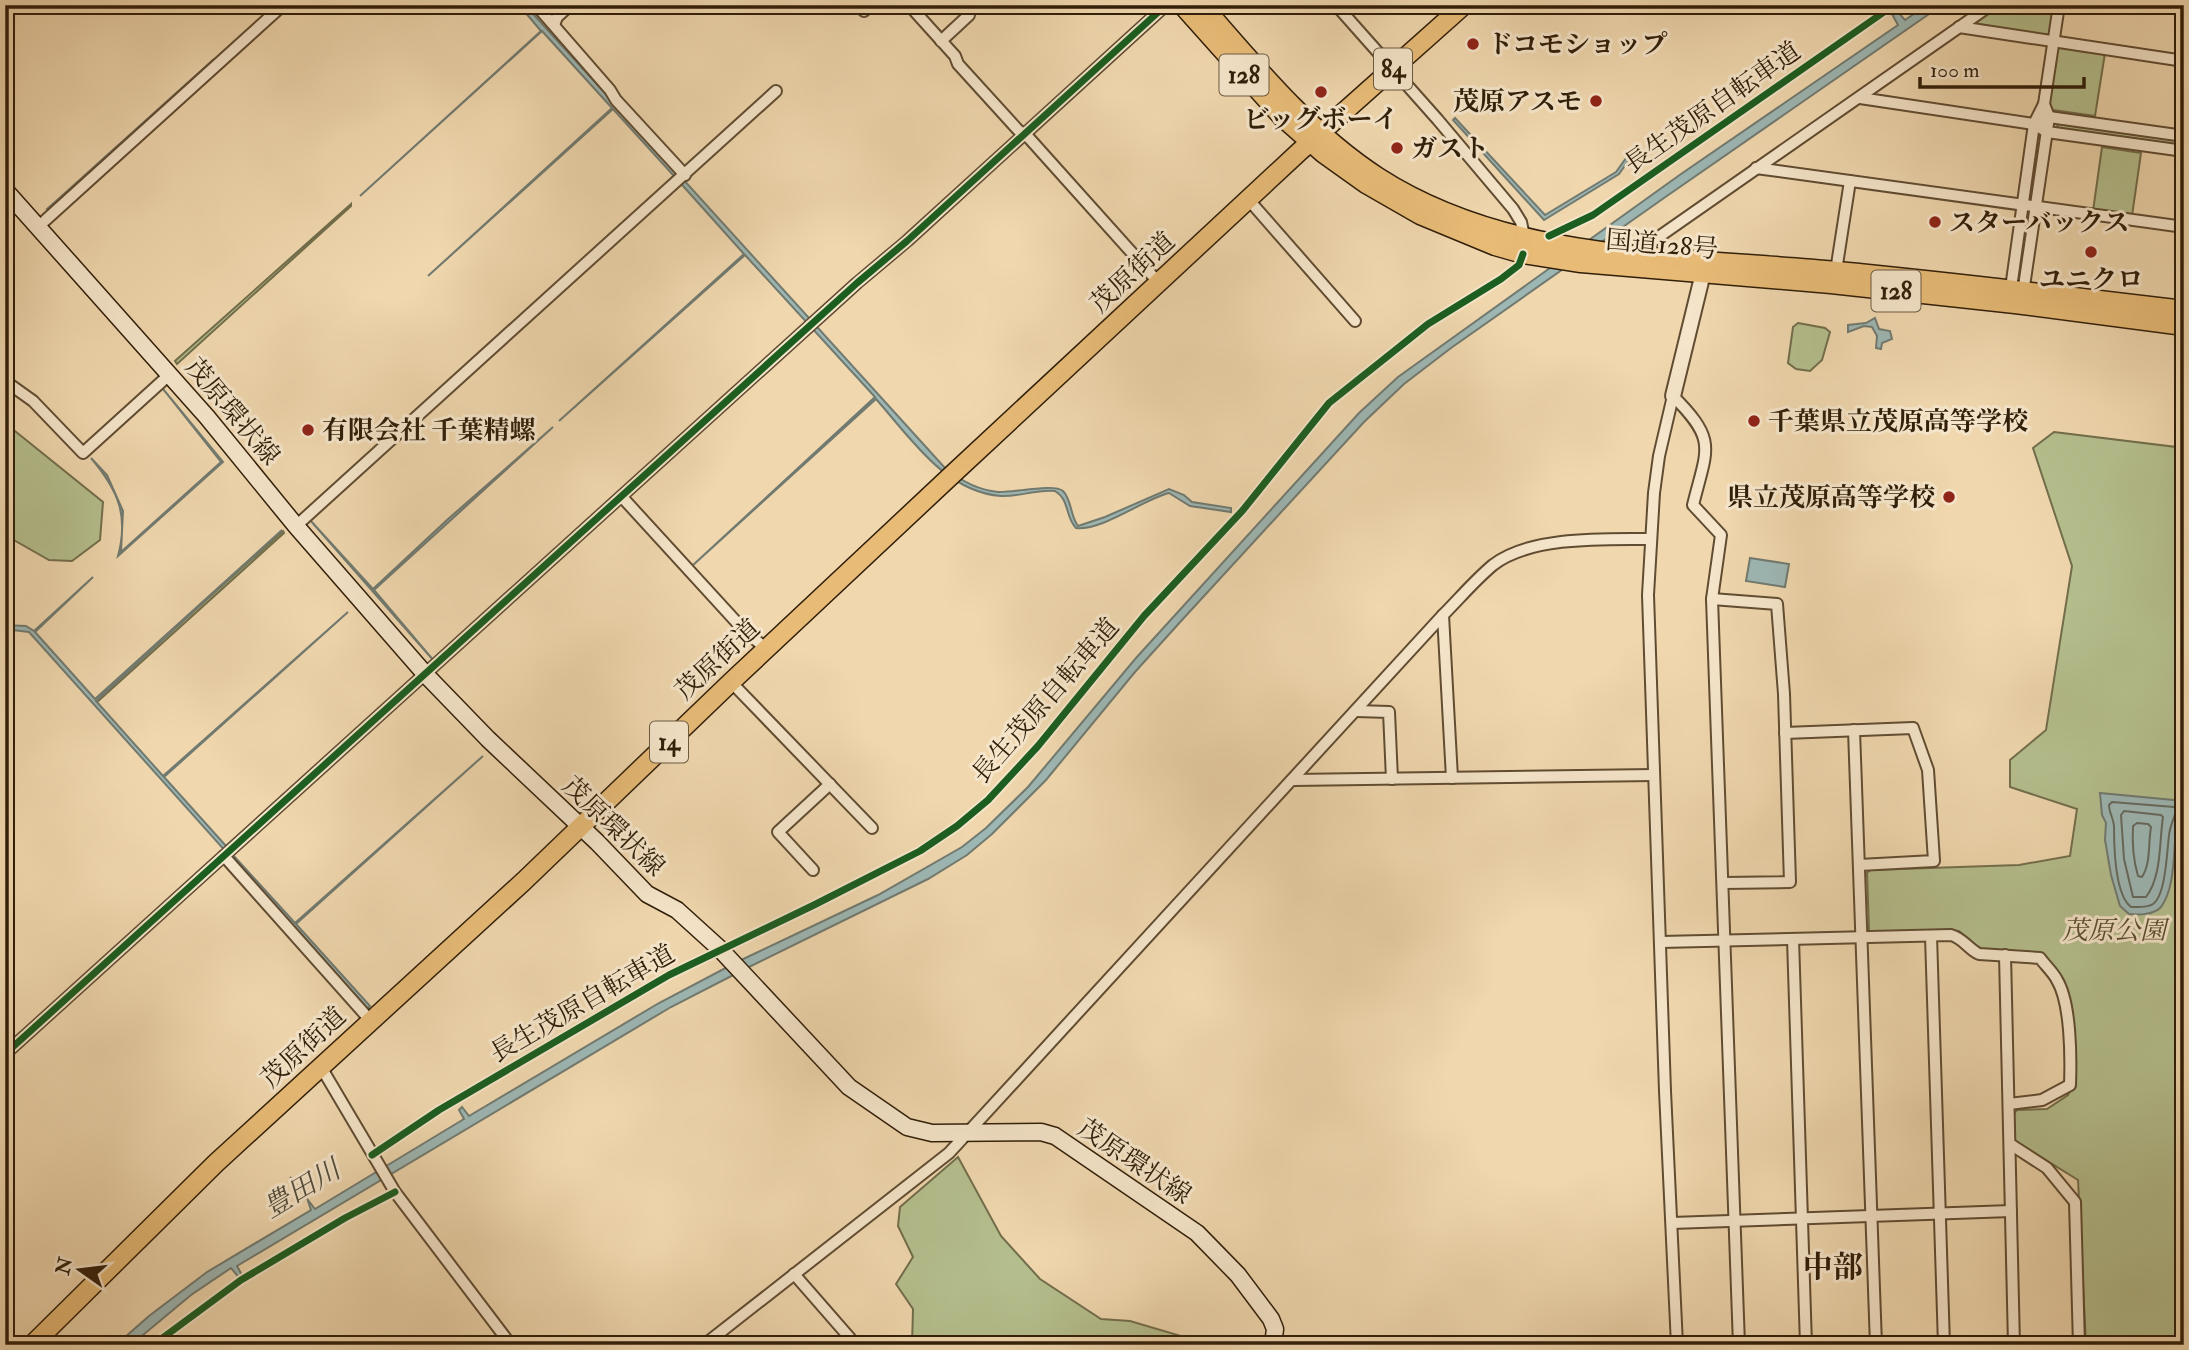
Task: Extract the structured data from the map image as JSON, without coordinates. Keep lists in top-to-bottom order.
{
  "streets": {
    "main road": [
      "84",
      "128",
      "国道128号",
      "茂原街道",
      "茂原環状線",
      "14"
    ],
    "cycle path": ["長生茂原自転車道"]
  },
  "crossings": [
    ["84", "国道128号"],
    ["84", "茂原街道"],
    ["国道128号", "茂原街道"],
    ["茂原街道", "茂原環状線"]
  ],
  "districts": ["中部"],
  "water": ["豊田川"],
  "parks": ["茂原公園"],
  "places": [
    "ドコモショップ",
    "ビッグボーイ",
    "茂原アスモ",
    "ガスト",
    "スターバックス",
    "ユニクロ",
    "千葉県立茂原高等学校",
    "有限会社 千葉精螺",
    "県立茂原高等学校"
  ],
  "scale_bar": "100 m",
  "north": "left"
}
